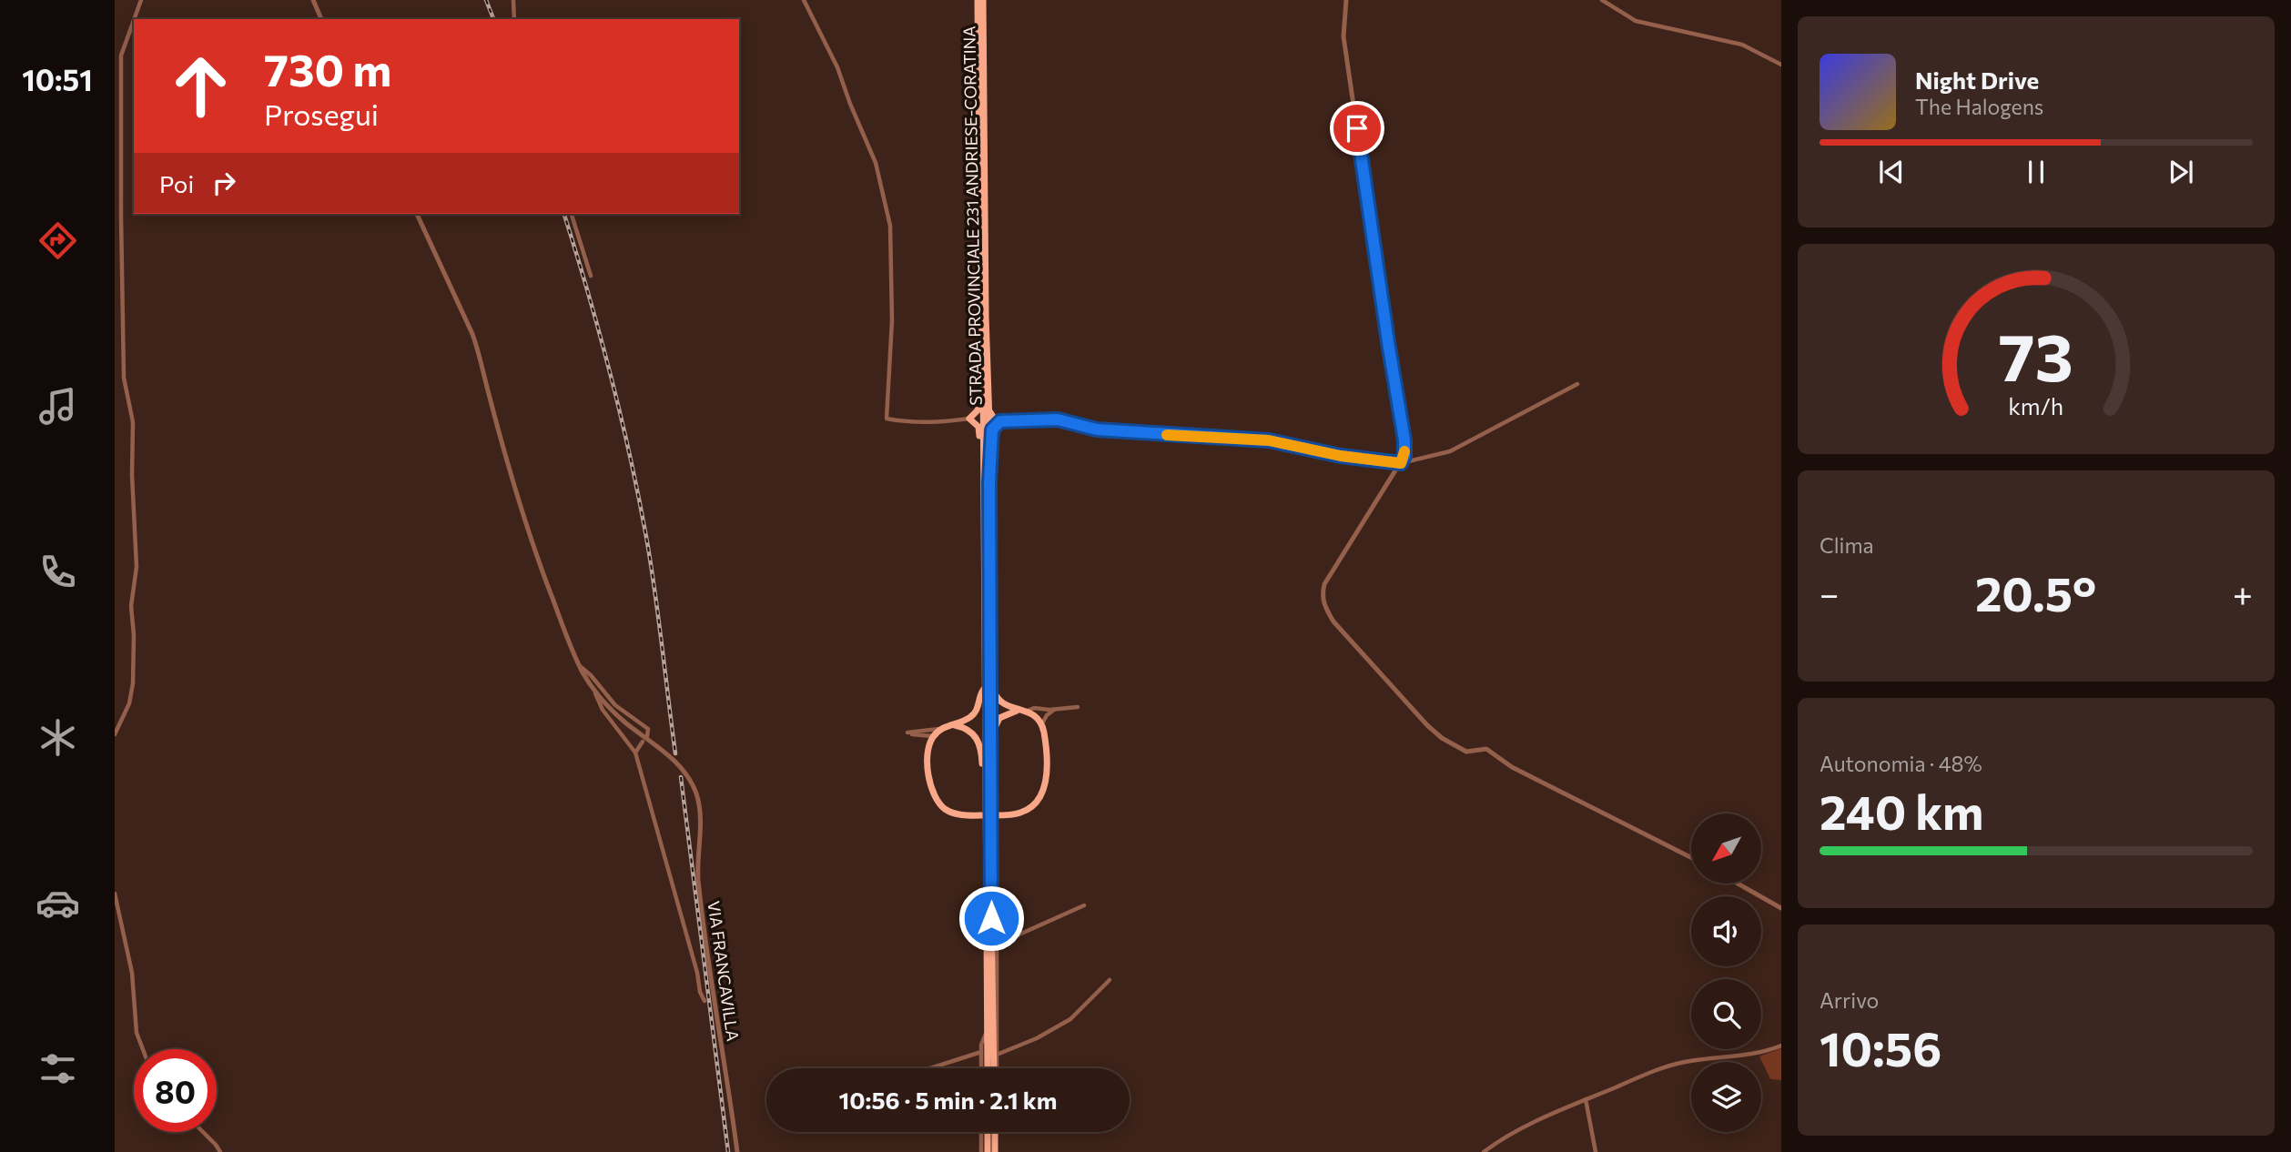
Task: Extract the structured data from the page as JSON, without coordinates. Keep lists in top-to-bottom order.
{
  "streets": {
    "highway": ["STRADA PROVINCIALE 231 ANDRIESE-CORATINA"],
    "street": ["VIA FRANCAVILLA"]
  },
  "north": "bottom left",
  "page": {
    "tabs": "10:51",
    "turn": ["730 m", "Prosegui"],
    "song": ["Night Drive", "The Halogens"],
    "then": "Poi",
    "tile": [
      "Clima",
      ["Autonomia · 48%", "240 km"],
      ["Arrivo", "10:56"]
    ],
    "heat": ["−", "20.5°", "+"],
    "limit": "80",
    "trip": "10:56 · 5 min · 2.1 km",
    "gauge": ["73", "km/h"]
  }
}
